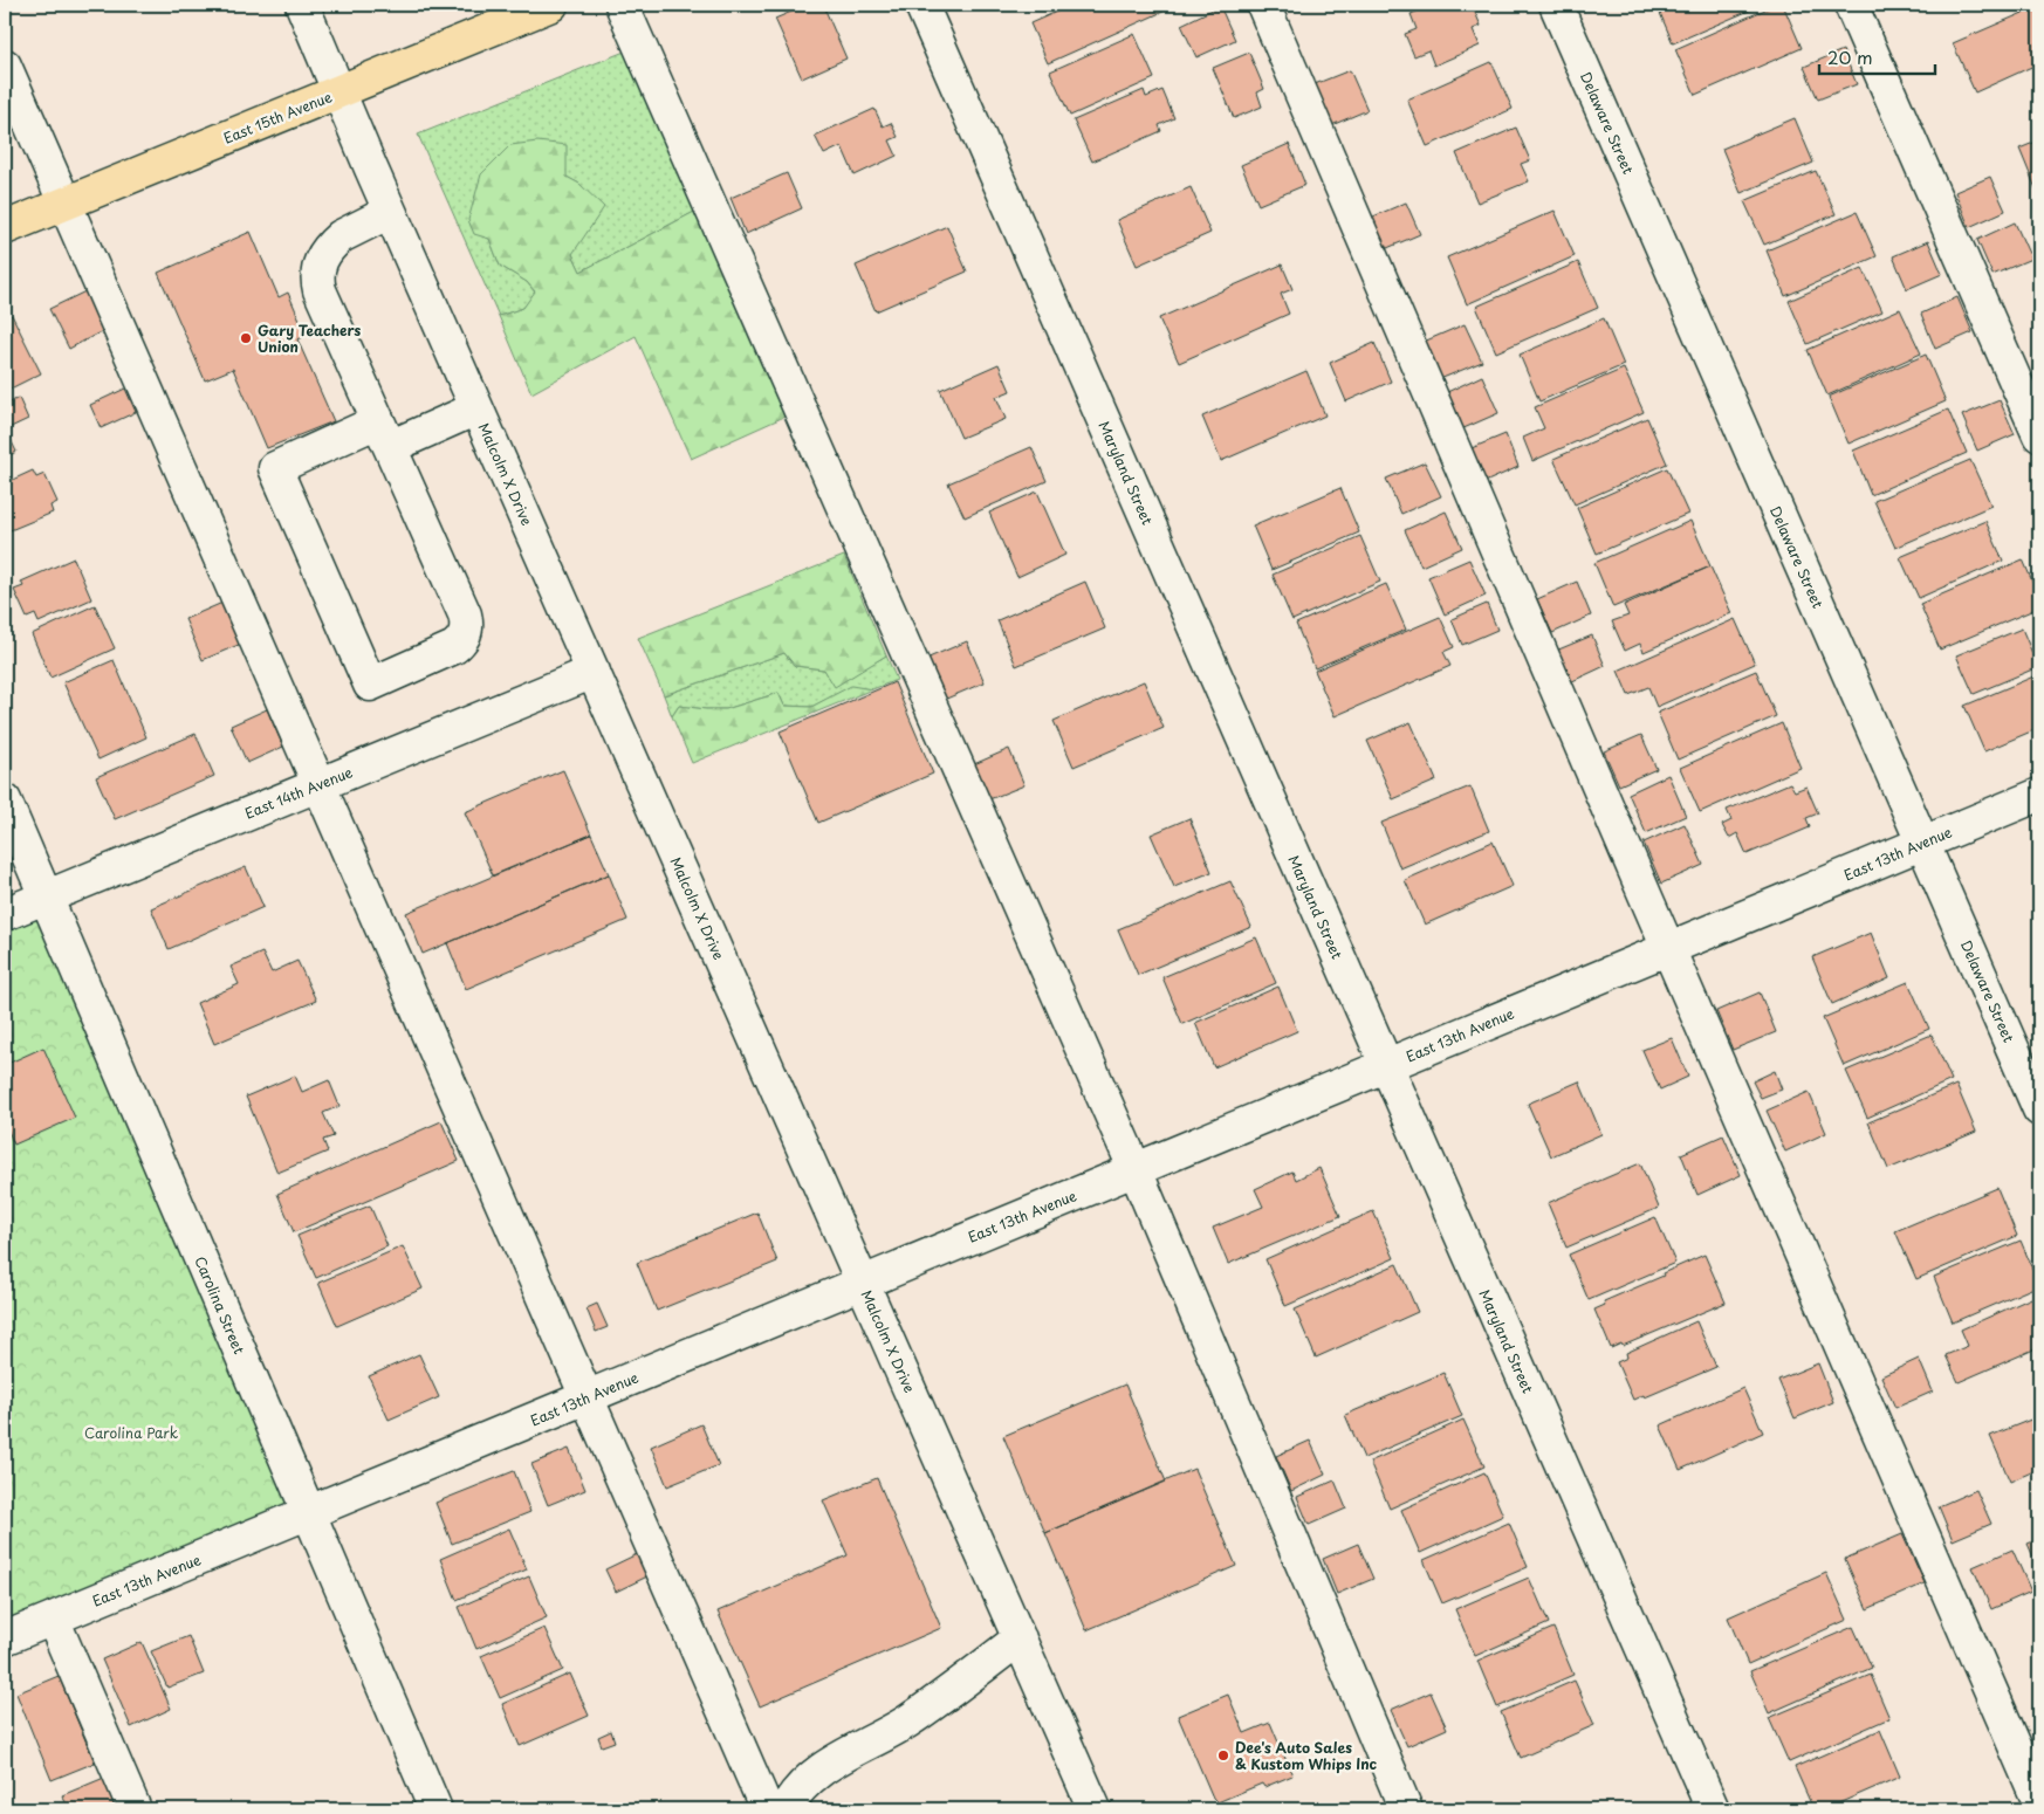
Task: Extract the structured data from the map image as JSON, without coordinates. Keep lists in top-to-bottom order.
{
  "streets": {
    "main road": ["East 15th Avenue"],
    "street": [
      "Delaware Street",
      "Maryland Street",
      "Malcolm X Drive",
      "East 14th Avenue",
      "East 13th Avenue",
      "Carolina Street"
    ]
  },
  "crossings": [
    ["East 15th Avenue", "Malcolm X Drive"],
    ["Delaware Street", "East 13th Avenue"],
    ["Maryland Street", "East 13th Avenue"],
    ["Malcolm X Drive", "East 14th Avenue"],
    ["Malcolm X Drive", "East 13th Avenue"],
    ["East 14th Avenue", "Carolina Street"],
    ["East 13th Avenue", "Carolina Street"]
  ],
  "parks": ["Carolina Park"],
  "places": ["Gary Teachers Union", "Dee's Auto Sales & Kustom Whips Inc"],
  "scale_bar": "20 m"
}
